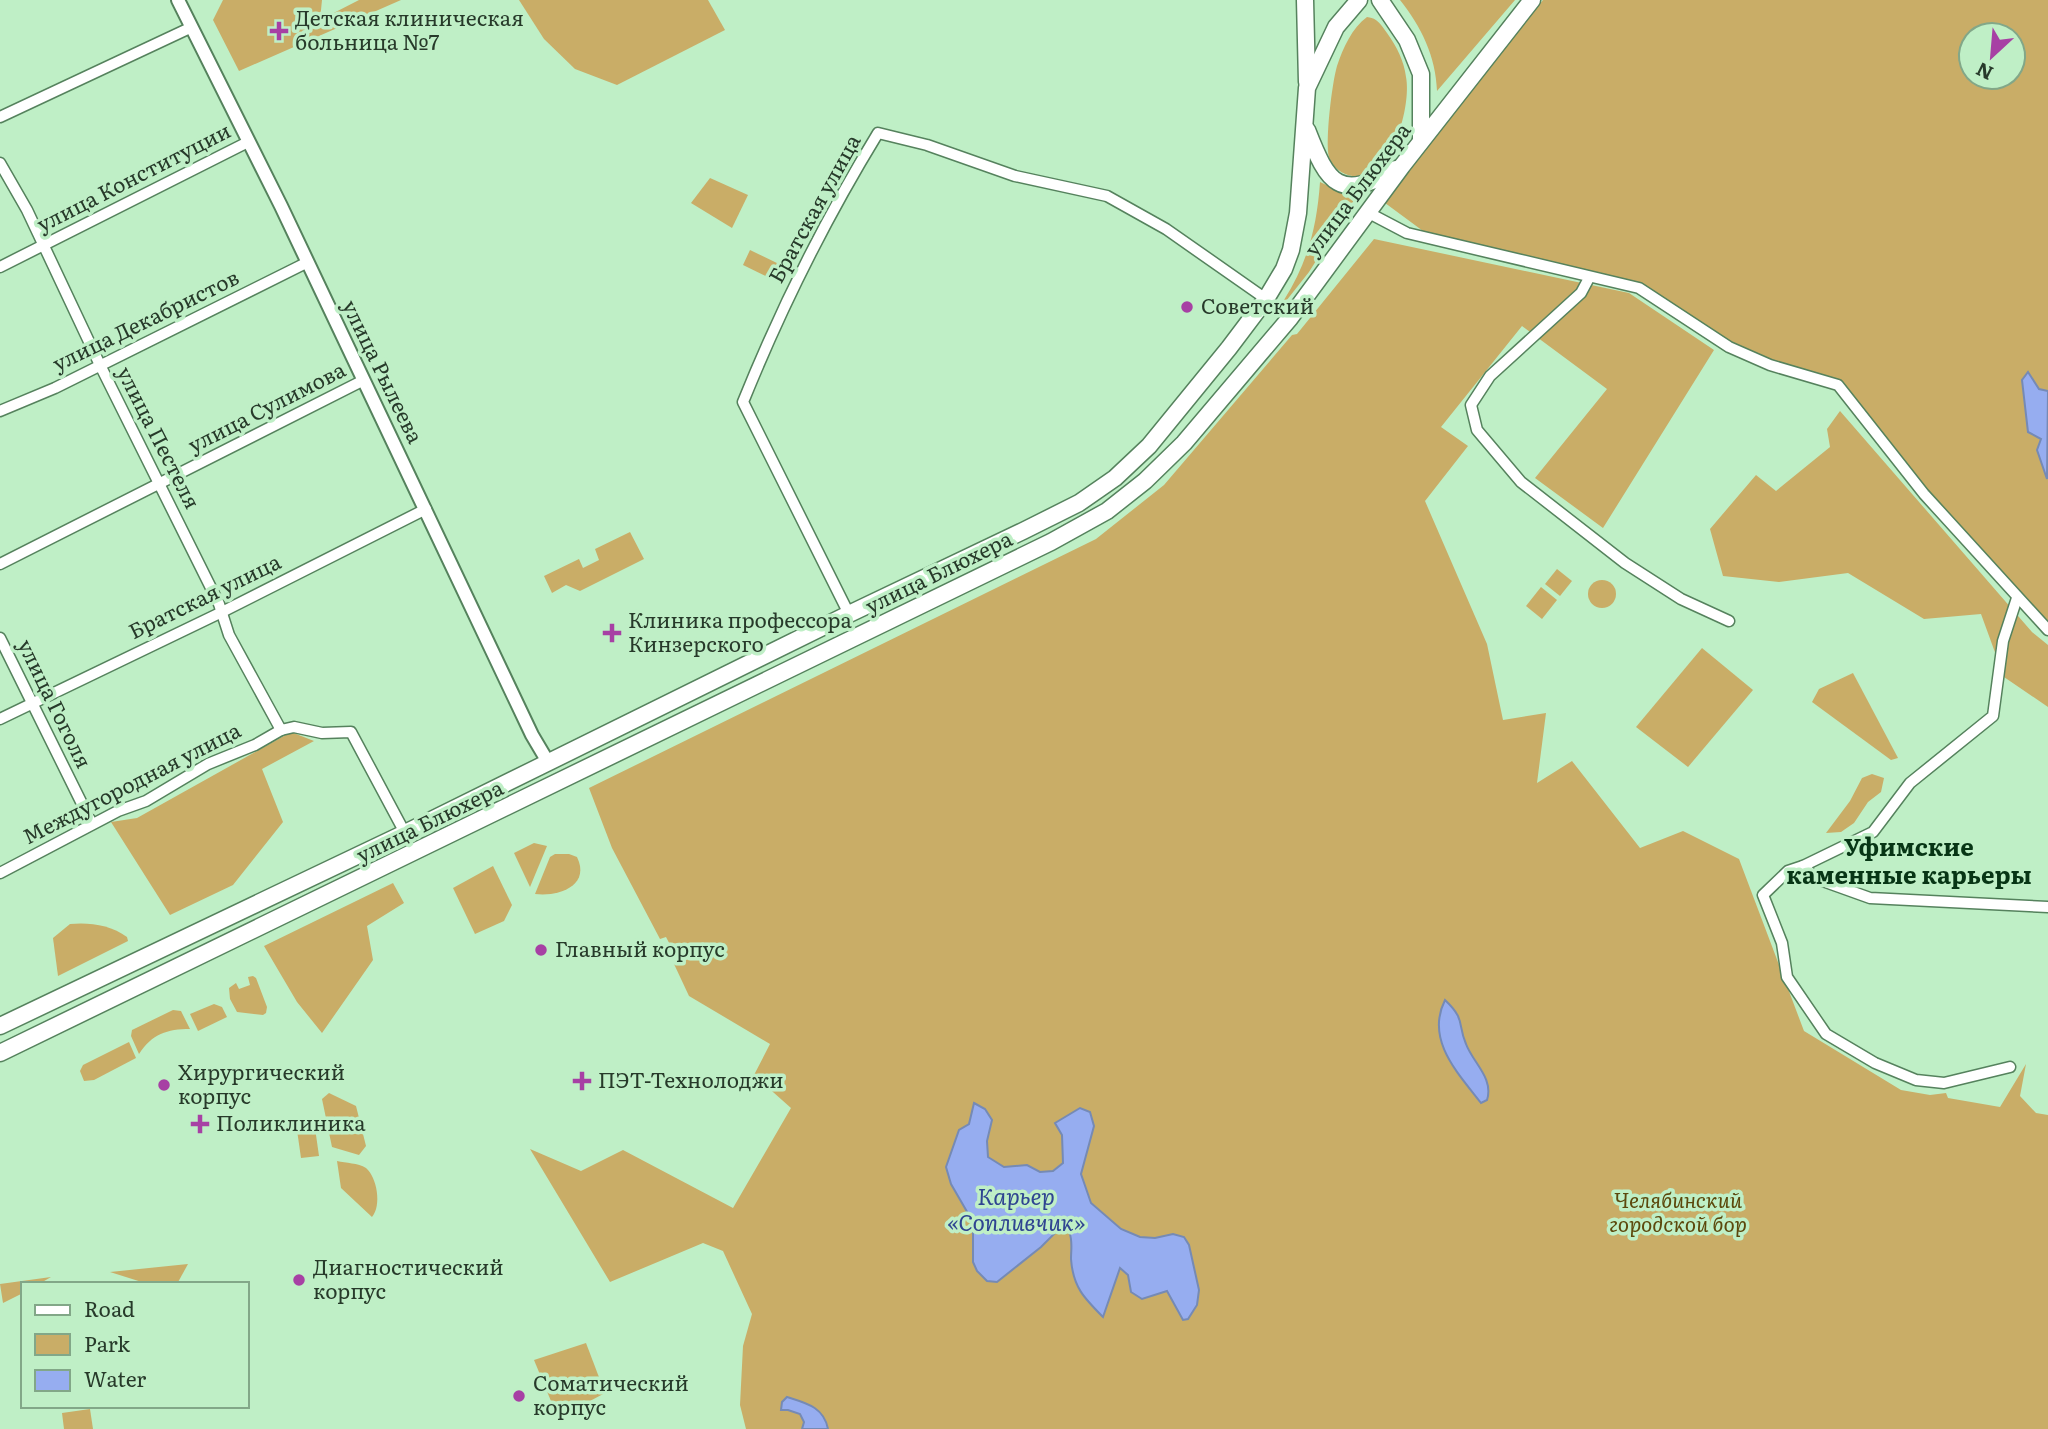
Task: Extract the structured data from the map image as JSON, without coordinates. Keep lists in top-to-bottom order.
{
  "streets": {
    "main road": ["улица Блюхера"],
    "street": [
      "улица Конституции",
      "Братская улица",
      "улица Декабристов",
      "улица Рылеева",
      "улица Сулимова",
      "улица Пестеля",
      "улица Гоголя",
      "Междугородная улица"
    ]
  },
  "crossings": [
    ["улица Конституции", "улица Рылеева"],
    ["улица Конституции", "улица Пестеля"],
    ["улица Блюхера", "Братская улица"],
    ["улица Блюхера", "улица Рылеева"],
    ["Братская улица", "улица Рылеева"],
    ["Братская улица", "улица Пестеля"],
    ["Братская улица", "улица Гоголя"],
    ["улица Декабристов", "улица Рылеева"],
    ["улица Декабристов", "улица Пестеля"],
    ["улица Рылеева", "улица Сулимова"],
    ["улица Сулимова", "улица Пестеля"],
    ["улица Пестеля", "Междугородная улица"],
    ["улица Гоголя", "Междугородная улица"]
  ],
  "districts": ["Уфимские каменные карьеры"],
  "water": ["Карьер «Сопливчик»"],
  "parks": ["Челябинский городской бор"],
  "places": {
    "health": [
      "Детская клиническая больница №7",
      "Клиника профессора Кинзерского",
      "ПЭТ-Технолоджи",
      "Поликлиника"
    ],
    "other": [
      "Советский",
      "Главный корпус",
      "Хирургический корпус",
      "Диагностический корпус",
      "Соматический корпус"
    ]
  },
  "legend": ["Road", "Park", "Water"],
  "north": "bottom left"
}
